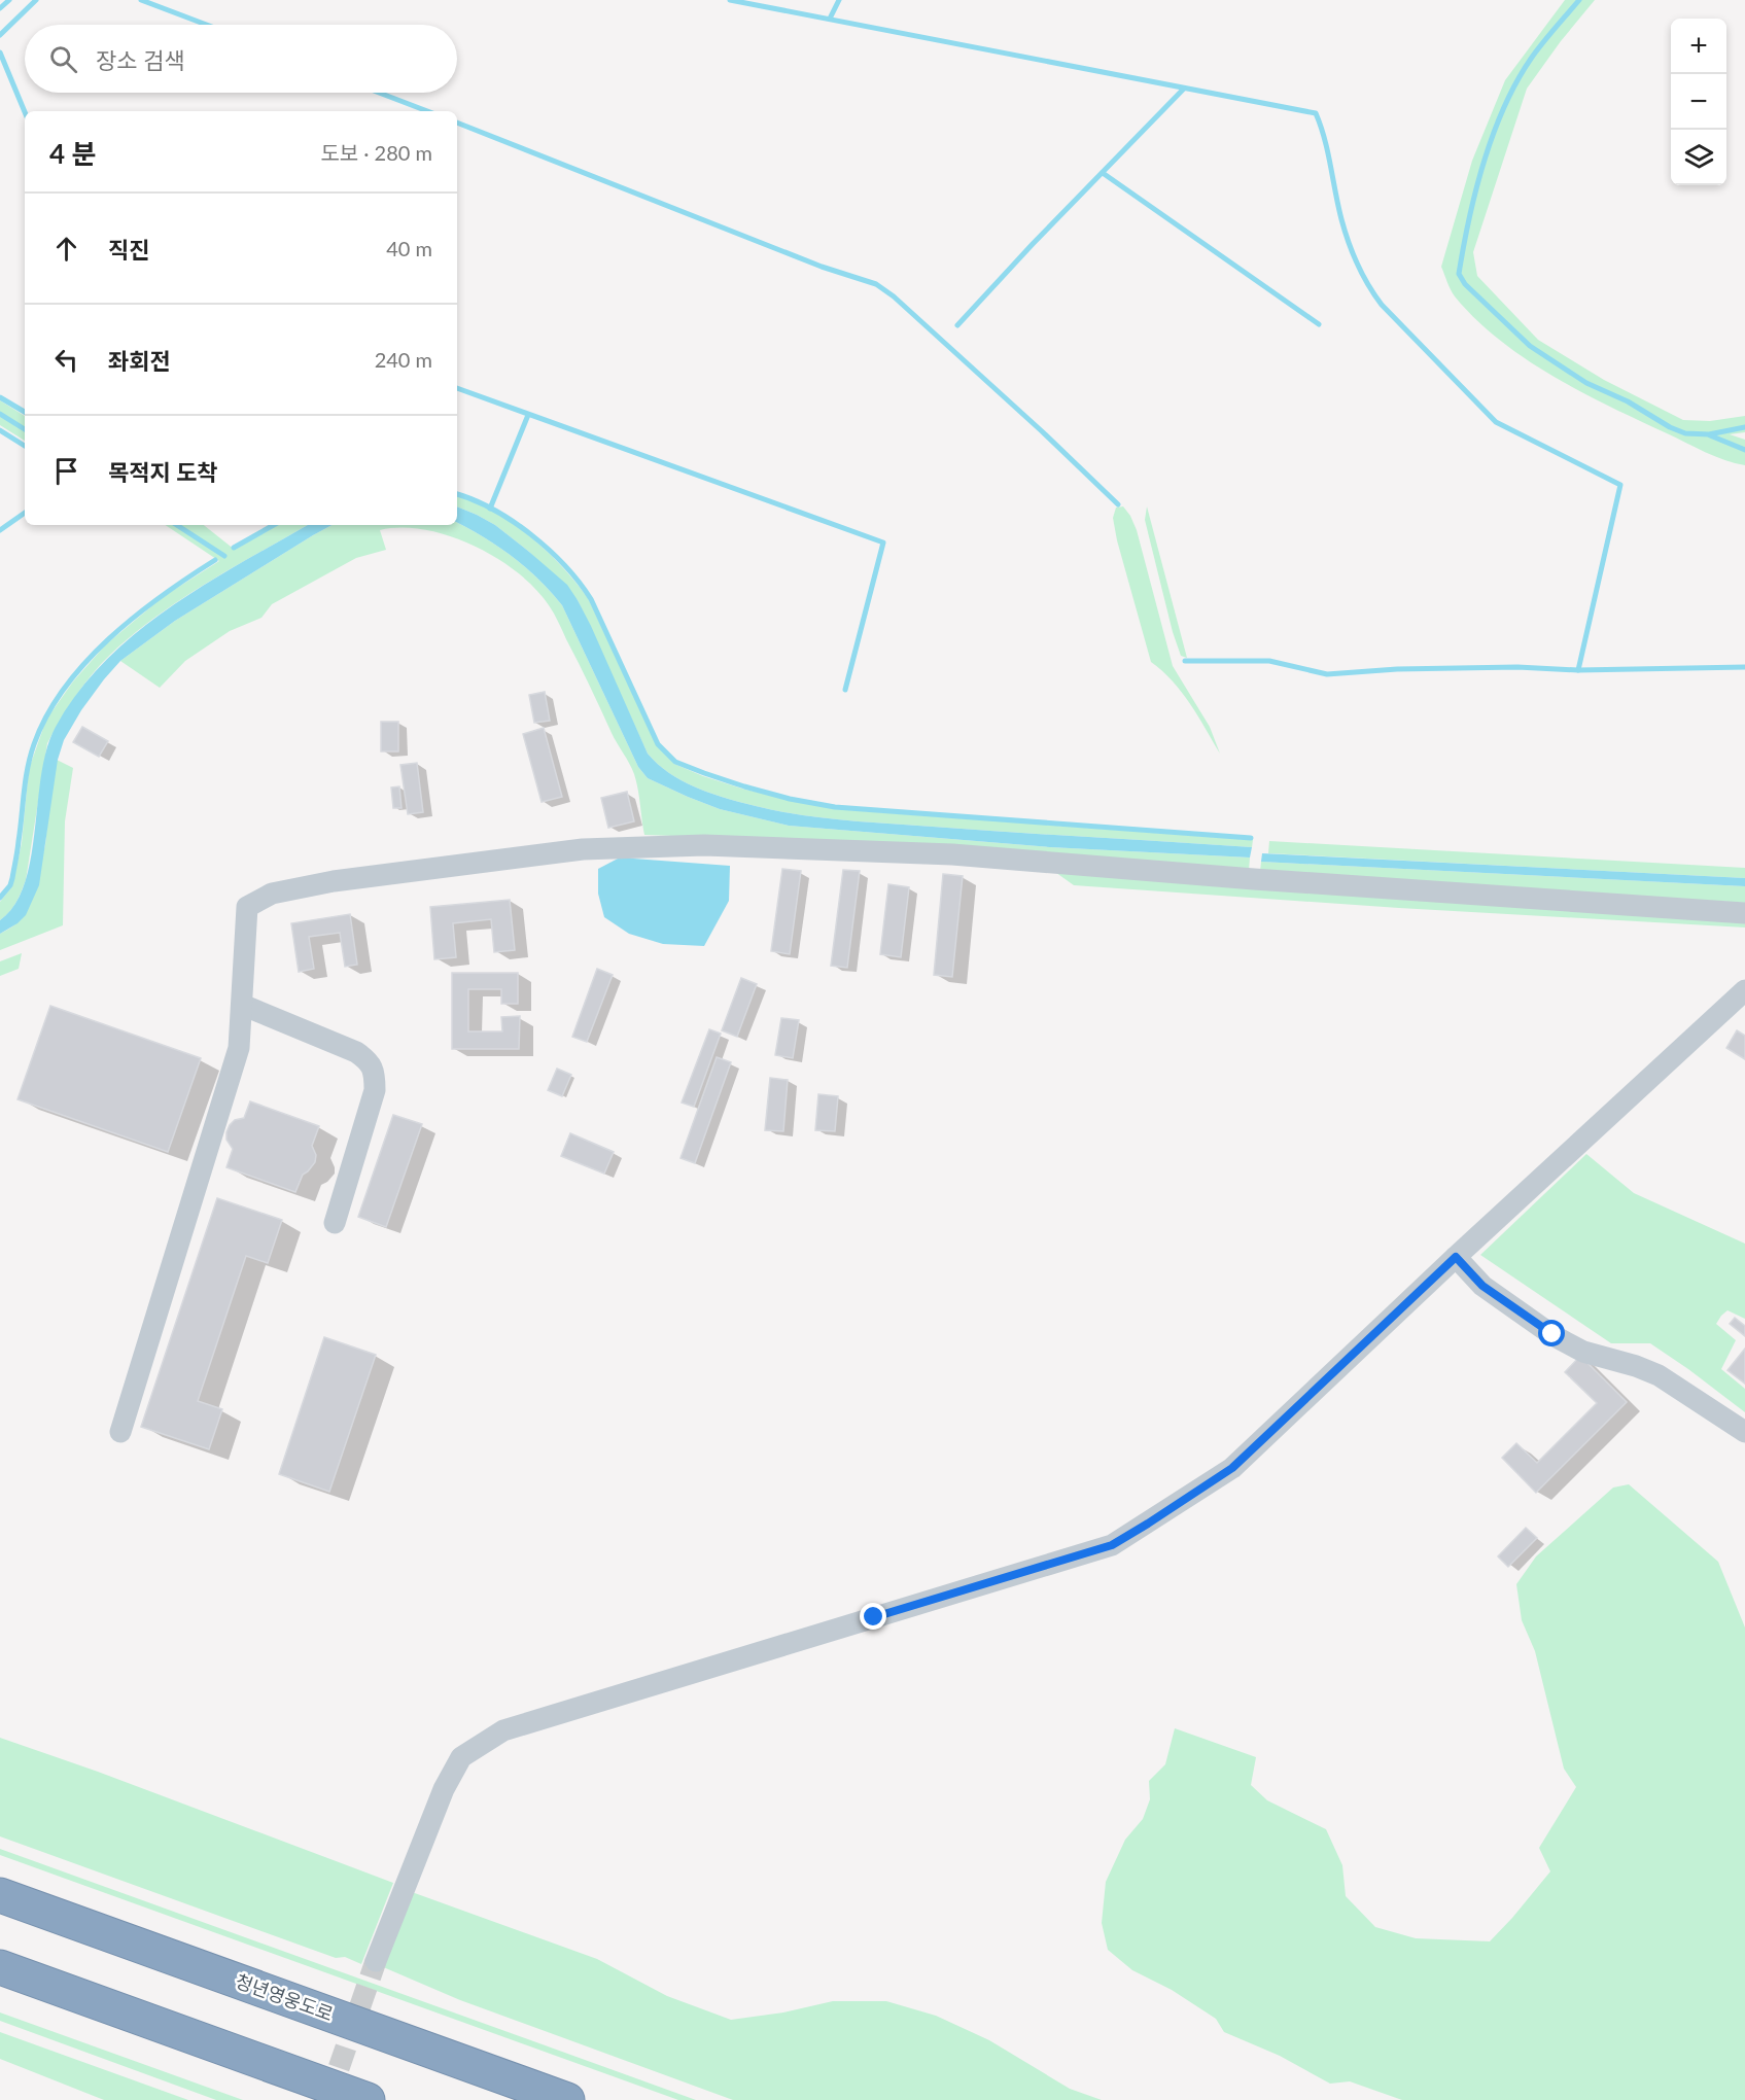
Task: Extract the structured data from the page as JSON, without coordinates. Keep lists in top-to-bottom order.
{
  "streets": {
    "highway": ["청년영웅도로"]
  },
  "page": {
    "map_buttons": ["+", "−"],
    "search": "장소 검색",
    "heading": ["4 분", "도보 · 280 m"],
    "list": [
      ["직진", "40 m"],
      ["좌회전", "240 m"],
      "목적지 도착"
    ]
  }
}
